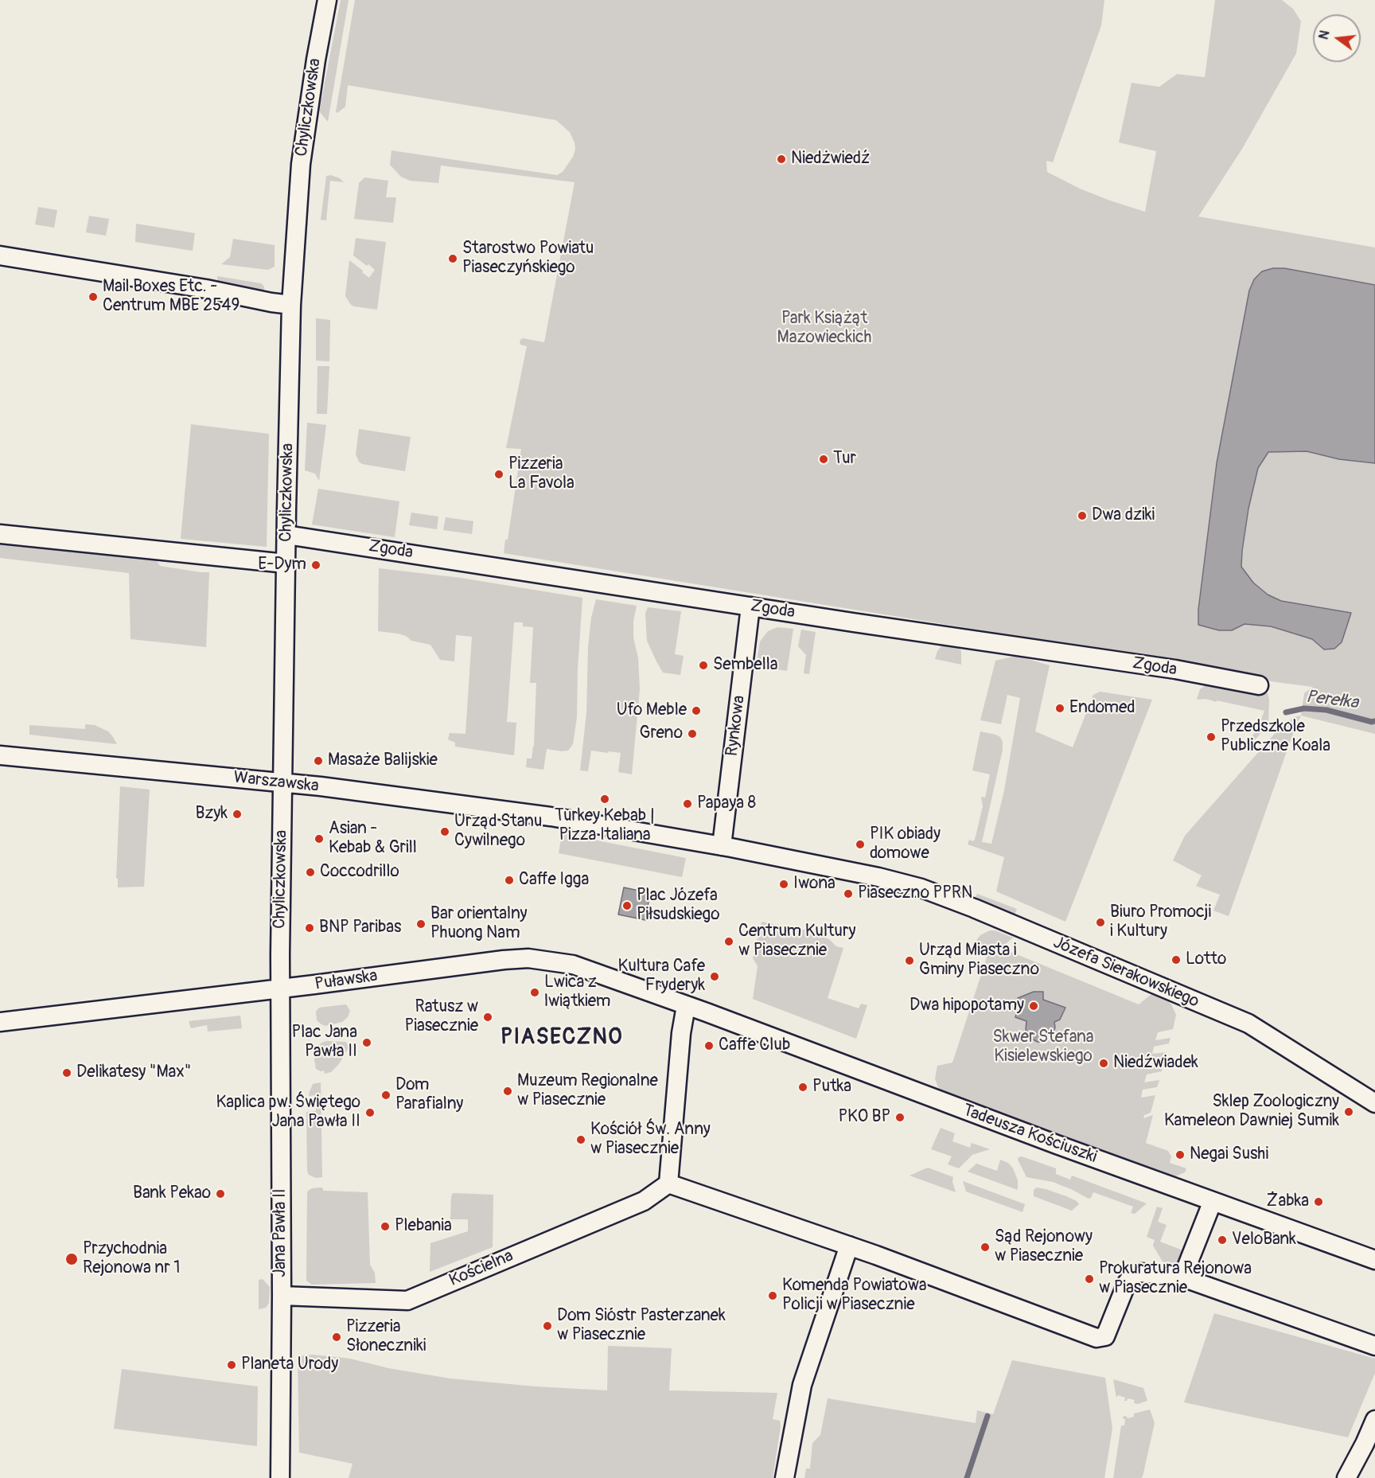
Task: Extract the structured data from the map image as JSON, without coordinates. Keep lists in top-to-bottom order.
{
  "streets": {
    "street": [
      "Chyliczkowska",
      "Zgoda",
      "Rynkowa",
      "Warszawska",
      "Józefa Sierakowskiego",
      "Puławska",
      "Tadeusza Kościuszki",
      "Jana Pawła II",
      "Kościelna"
    ]
  },
  "crossings": [
    ["Chyliczkowska", "Zgoda"],
    ["Chyliczkowska", "Warszawska"],
    ["Chyliczkowska", "Puławska"],
    ["Chyliczkowska", "Jana Pawła II"],
    ["Zgoda", "Rynkowa"],
    ["Rynkowa", "Warszawska"],
    ["Rynkowa", "Józefa Sierakowskiego"],
    ["Warszawska", "Józefa Sierakowskiego"],
    ["Puławska", "Tadeusza Kościuszki"],
    ["Puławska", "Jana Pawła II"],
    ["Jana Pawła II", "Kościelna"]
  ],
  "districts": ["PIASECZNO"],
  "water": ["Perełka"],
  "parks": ["Park Książąt Mazowieckich", "Skwer Stefana Kisielewskiego"],
  "places": [
    "Niedżwiedź",
    "Starostwo Powiatu Piaseczyńskiego",
    "Mail Boxes Etc. - Centrum MBE 2549",
    "Tur",
    "Pizzeria La Favola",
    "Dwa dziki",
    "E-Dym",
    "Sembella",
    "Endomed",
    "Ufo Meble",
    "Greno",
    "Przedszkole Publiczne Koala",
    "Masaże Balijskie",
    "Turkey Kebab | Pizza Italiana",
    "Papaya 8",
    "Bzyk",
    "Urząd Stanu Cywilnego",
    "Asian - Kebab & Grill",
    "PIK obiady domowe",
    "Coccodrillo",
    "Caffe Igga",
    "Iwona",
    "Piaseczno PPRN",
    "Plac Józefa Piłsudskiego",
    "Biuro Promocji i Kultury",
    "Bar orientalny Phuong Nam",
    "BNP Paribas",
    "Centrum Kultury w Piasecznie",
    "Lotto",
    "Urząd Miasta i Gminy Piaseczno",
    "Kultura Cafe Fryderyk",
    "Lwica z lwiątkiem",
    "Dwa hipopotamy",
    "Ratusz w Piasecznie",
    "Plac Jana Pawła II",
    "Caffe Club",
    "Niedźwiadek",
    "Delikatesy \"Max\"",
    "Putka",
    "Muzeum Regionalne w Piasecznie",
    "Dom Parafialny",
    "Sklep Zoologiczny Kameleon Dawniej Sumik",
    "Kaplica pw. Świętego Jana Pawła II",
    "PKO BP",
    "Kościół Św. Anny w Piasecznie",
    "Negai Sushi",
    "Bank Pekao",
    "Żabka",
    "Plebania",
    "VeloBank",
    "Sąd Rejonowy w Piasecznie",
    "Przychodnia Rejonowa nr 1",
    "Prokuratura Rejonowa w Piasecznie",
    "Komenda Powiatowa Policji w Piasecznie",
    "Dom Sióstr Pasterzanek w Piasecznie",
    "Pizzeria Słoneczniki",
    "Planeta Urody"
  ],
  "north": "left"
}
